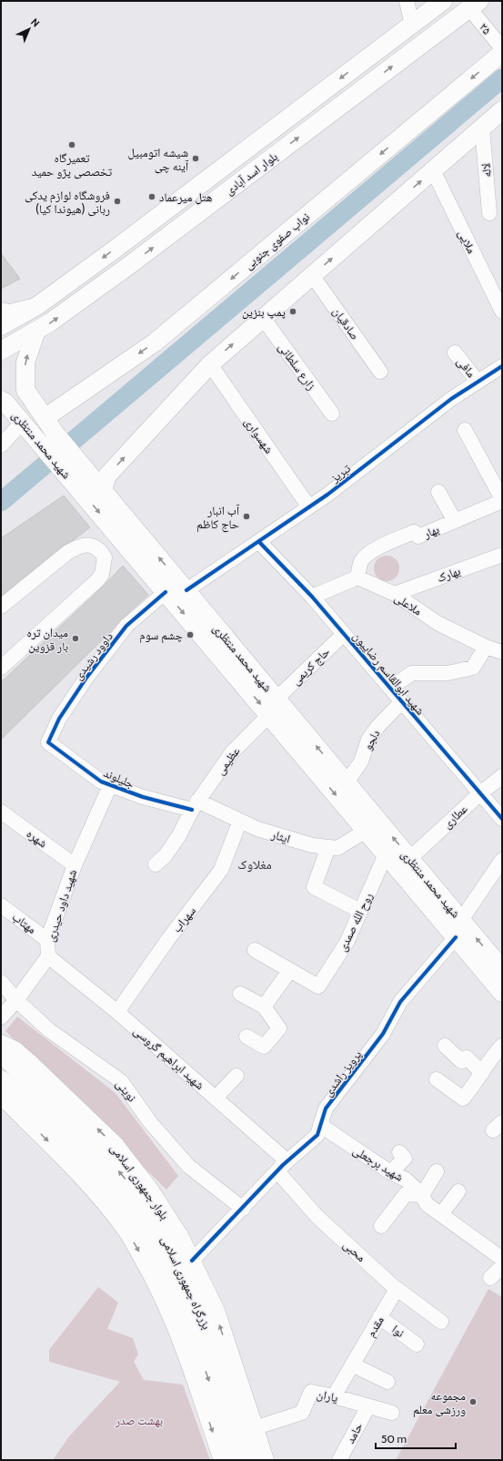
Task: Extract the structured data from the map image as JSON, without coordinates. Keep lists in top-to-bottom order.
{
  "streets": {
    "highway": ["بزرگراه جمهوری اسلامی"],
    "main road": [
      "بلوار اسد آبادی",
      "نواب صفوی جنوبی",
      "شهید محمد منتظری",
      "بلوار جمهوری اسلامی"
    ],
    "street": [
      "۲۵",
      "لاله",
      "ملایی",
      "صادقیان",
      "زارع سلطانی",
      "مافی",
      "شهسواری",
      "تبریز",
      "بهار",
      "بهارک",
      "ملاعلی",
      "داوود رشیدی",
      "حاج کریمی",
      "شهید ابوالقاسم رضاییون",
      "دلجو",
      "عظیمی",
      "جلیلوند",
      "عطاری",
      "ایثار",
      "شهره",
      "شهید داود حیدری",
      "سهراب",
      "روح الله صمدی",
      "مهتاب",
      "شهید ابراهیم گروسی",
      "پرویز راشدی",
      "نوینی",
      "شهید برجعلی",
      "محبی",
      "مقدم",
      "نوا",
      "یاران",
      "حامد"
    ]
  },
  "crossings": [
    ["۲۵", "بلوار اسد آبادی"],
    ["نواب صفوی جنوبی", "شهید محمد منتظری"],
    ["مافی", "تبریز"],
    ["شهسواری", "تبریز"],
    ["شهید محمد منتظری", "تبریز"],
    ["شهید محمد منتظری", "داوود رشیدی"],
    ["شهید محمد منتظری", "حاج کریمی"],
    ["شهید محمد منتظری", "دلجو"],
    ["شهید محمد منتظری", "عظیمی"],
    ["شهید محمد منتظری", "عطاری"],
    ["شهید محمد منتظری", "ایثار"],
    ["شهید محمد منتظری", "روح الله صمدی"],
    ["شهید محمد منتظری", "پرویز راشدی"],
    ["تبریز", "شهید ابوالقاسم رضاییون"],
    ["بهار", "ملاعلی"],
    ["بهارک", "ملاعلی"],
    ["داوود رشیدی", "جلیلوند"],
    ["حاج کریمی", "شهید ابوالقاسم رضاییون"],
    ["شهید ابوالقاسم رضاییون", "دلجو"],
    ["شهید ابوالقاسم رضاییون", "عطاری"],
    ["عظیمی", "جلیلوند"],
    ["عظیمی", "ایثار"],
    ["جلیلوند", "ایثار"],
    ["جلیلوند", "شهید داود حیدری"],
    ["ایثار", "سهراب"],
    ["شهره", "شهید داود حیدری"],
    ["شهید داود حیدری", "مهتاب"],
    ["شهید داود حیدری", "شهید ابراهیم گروسی"],
    ["شهید داود حیدری", "نوینی"],
    ["سهراب", "شهید ابراهیم گروسی"],
    ["شهید ابراهیم گروسی", "پرویز راشدی"],
    ["شهید ابراهیم گروسی", "محبی"],
    ["پرویز راشدی", "نوینی"],
    ["پرویز راشدی", "شهید برجعلی"],
    ["پرویز راشدی", "بلوار جمهوری اسلامی"],
    ["پرویز راشدی", "محبی"],
    ["بلوار جمهوری اسلامی", "یاران"],
    ["محبی", "مقدم"],
    ["مقدم", "نوا"],
    ["مقدم", "یاران"],
    ["یاران", "حامد"]
  ],
  "districts": ["مغلاوک"],
  "parks": ["بهشت صدر"],
  "places": [
    "تعمیرگاه تخصصی پژو حمید",
    "شیشه اتومبیل آینه چی",
    "هتل میرعماد",
    "فروشگاه لوازم یدکی ربانی (هیوندا کیا)",
    "پمپ بنزین",
    "آب انبار حاج کاظم",
    "چشم سوم",
    "میدان تره بار قزوین",
    "مجموعه ورزشی معلم"
  ],
  "scale_bar": "50 m",
  "north": "top right"
}
